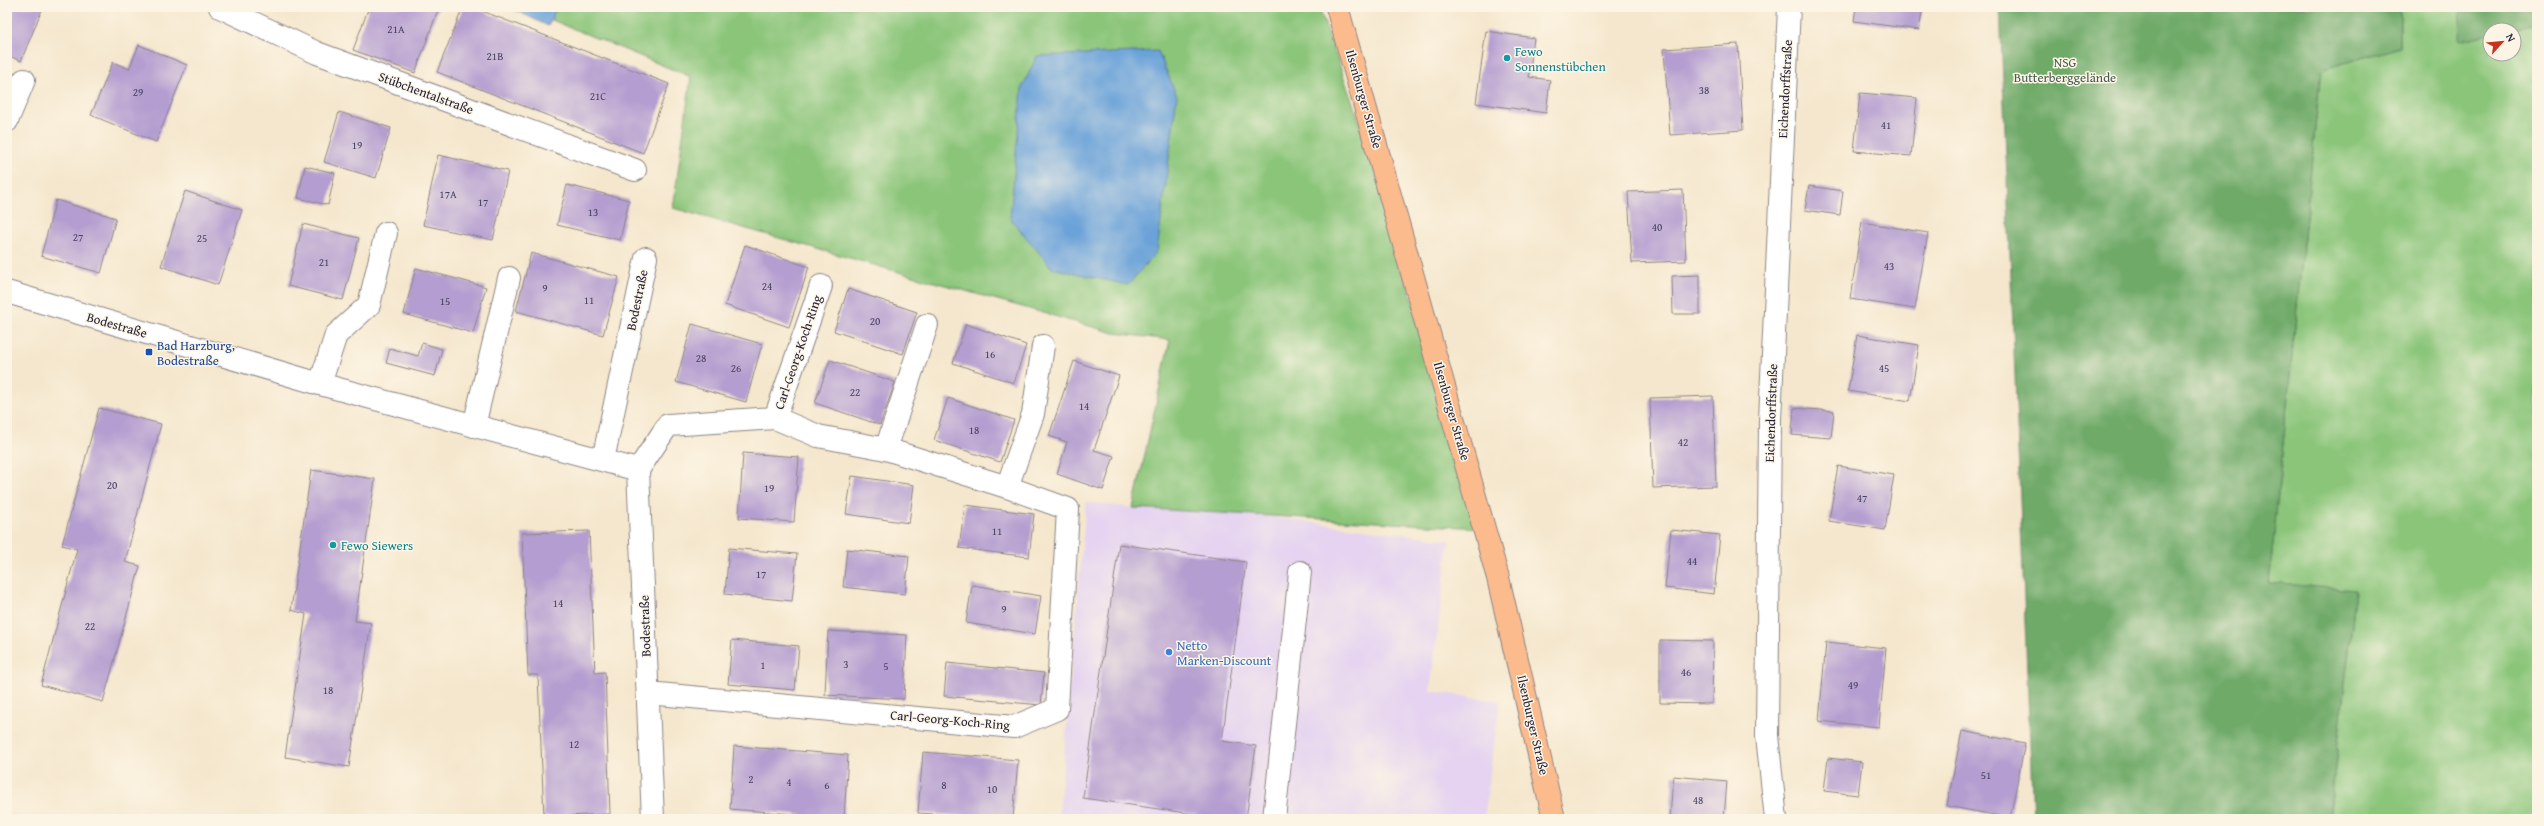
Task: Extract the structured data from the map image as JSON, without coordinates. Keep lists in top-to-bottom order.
{
  "streets": {
    "main road": ["Ilsenburger Straße"],
    "street": [
      "Eichendorffstraße",
      "Stübchentalstraße",
      "Bodestraße",
      "Carl-Georg-Koch-Ring"
    ]
  },
  "crossings": [
    ["Bodestraße", "Carl-Georg-Koch-Ring"]
  ],
  "parks": ["NSG Butterberggelände"],
  "places": {
    "other": ["Fewo Sonnenstübchen", "Fewo Siewers", "Netto Marken-Discount"],
    "transit": ["Bad Harzburg, Bodestraße"]
  },
  "house_numbers": [
    "21A",
    "21B",
    "38",
    "29",
    "21C",
    "41",
    "19",
    "17A",
    "17",
    "13",
    "40",
    "27",
    "25",
    "21",
    "43",
    "24",
    "9",
    "11",
    "15",
    "20",
    "16",
    "28",
    "26",
    "45",
    "22",
    "14",
    "18",
    "42",
    "20",
    "19",
    "47",
    "11",
    "44",
    "17",
    "14",
    "9",
    "22",
    "3",
    "1",
    "5",
    "46",
    "49",
    "18",
    "12",
    "51",
    "2",
    "4",
    "6",
    "8",
    "10",
    "48"
  ],
  "north": "top right"
}
